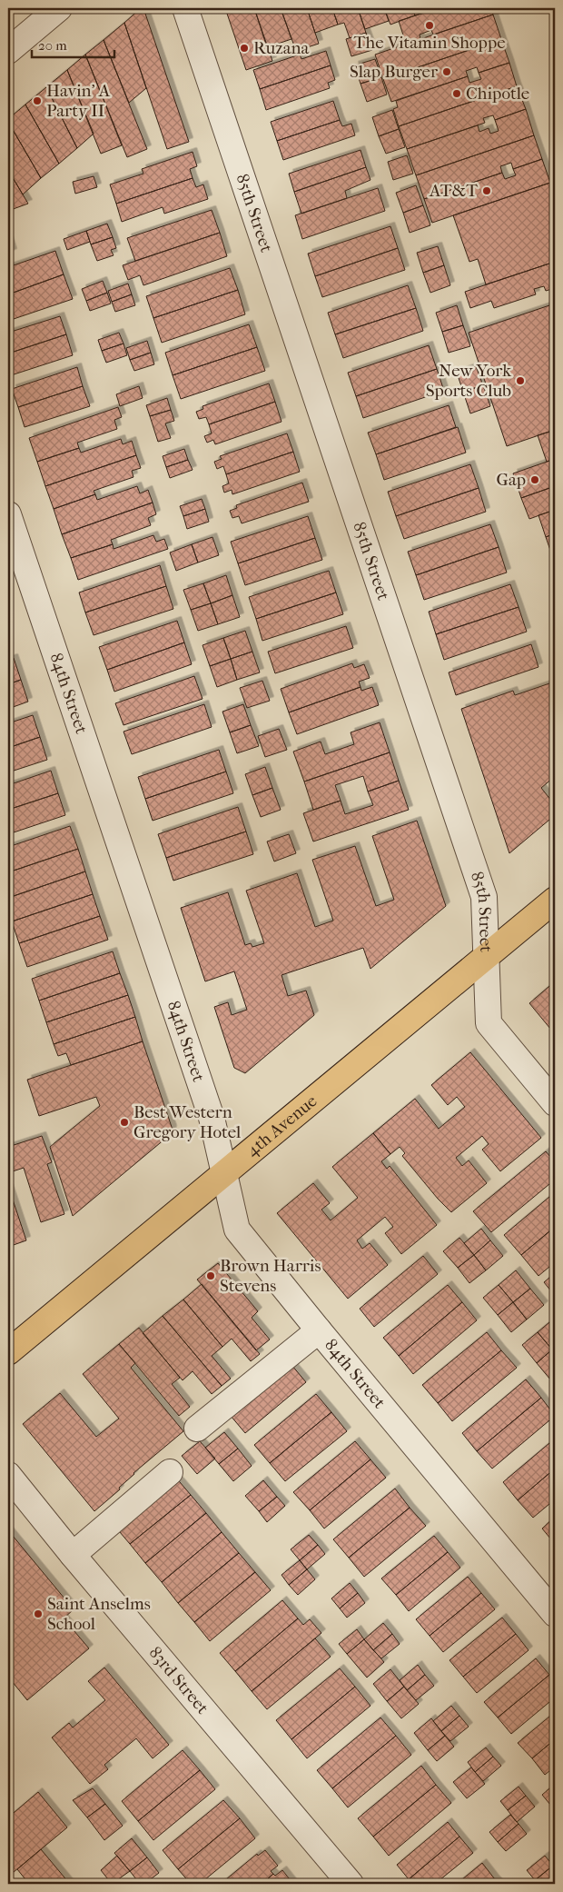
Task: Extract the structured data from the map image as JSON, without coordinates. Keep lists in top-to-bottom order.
{
  "streets": {
    "main road": ["4th Avenue"],
    "street": ["85th Street", "84th Street", "83rd Street"]
  },
  "crossings": [
    ["85th Street", "4th Avenue"],
    ["84th Street", "4th Avenue"]
  ],
  "places": [
    "The Vitamin Shoppe",
    "Ruzana",
    "Slap Burger",
    "Chipotle",
    "Havin' A Party II",
    "AT&T",
    "New York Sports Club",
    "Gap",
    "Best Western Gregory Hotel",
    "Brown Harris Stevens",
    "Saint Anselms School"
  ],
  "scale_bar": "20 m"
}
